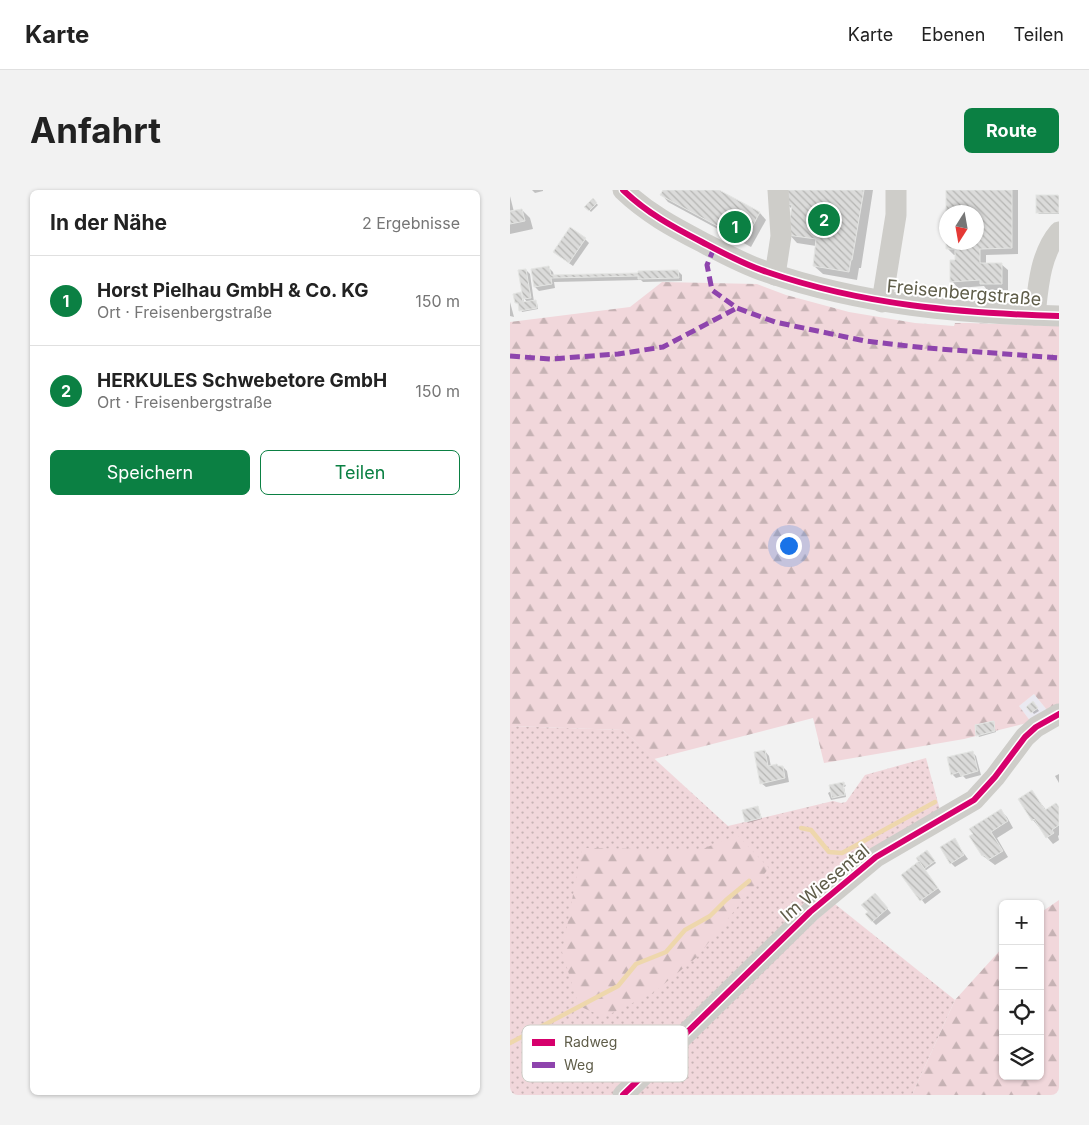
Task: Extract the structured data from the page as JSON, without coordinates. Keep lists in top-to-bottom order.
{
  "streets": {
    "street": ["Freisenbergstraße", "Im Wiesental"]
  },
  "legend": ["Radweg", "Weg"],
  "north": "bottom",
  "page": {
    "header": "Karte",
    "nav": ["Karte", "Ebenen", "Teilen"],
    "buttons": [
      "Route",
      ["Speichern", "Teilen"]
    ],
    "title": "Anfahrt",
    "heading": ["In der Nähe", "2 Ergebnisse"],
    "pins": ["2", "1"],
    "list": [
      {
        "mark": "1",
        "name": "Horst Pielhau GmbH & Co. KG",
        "note": "Ort · Freisenbergstraße",
        "value": "150 m"
      },
      {
        "mark": "2",
        "name": "HERKULES Schwebetore GmbH",
        "note": "Ort · Freisenbergstraße",
        "value": "150 m"
      }
    ],
    "map_buttons": ["+", "−"]
  }
}
